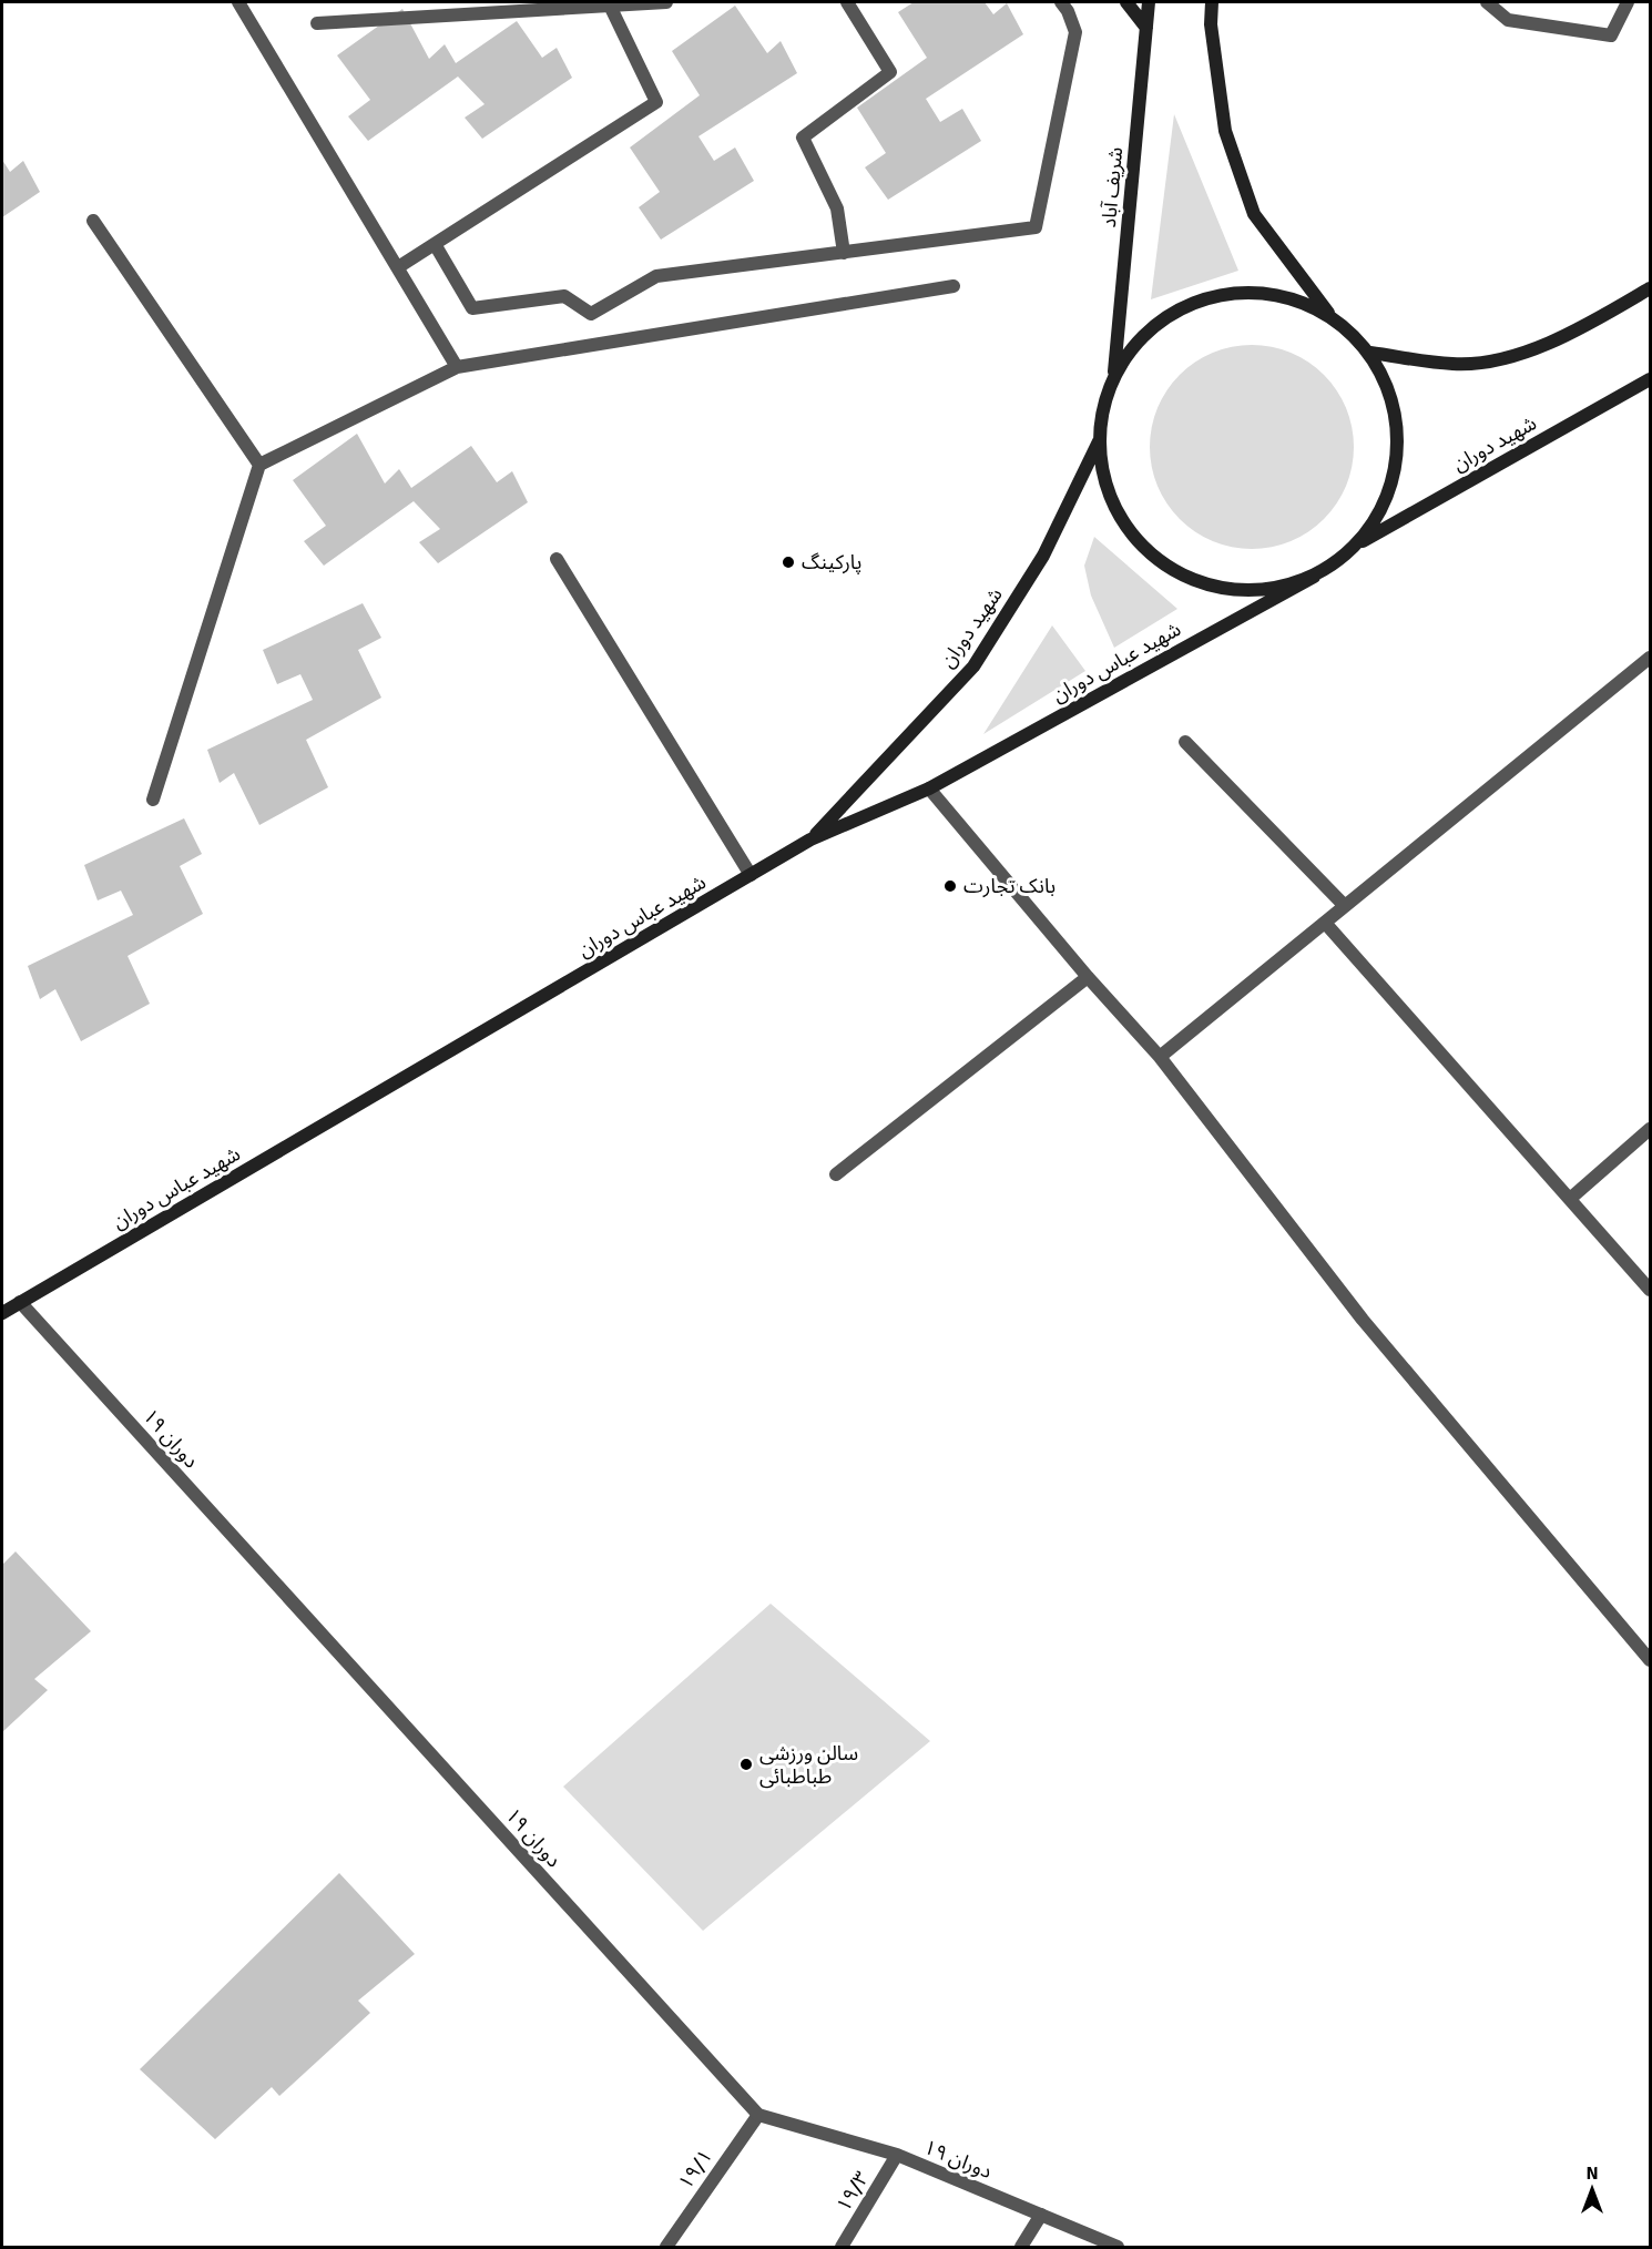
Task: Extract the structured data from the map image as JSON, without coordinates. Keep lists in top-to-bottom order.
{
  "streets": {
    "main road": ["شریف آباد", "شهید دوران", "شهید عباس دوران"],
    "street": ["دوران ۱۹", "۱۹/۱", "۱۹/۳"]
  },
  "crossings": [
    ["شهید دوران", "شهید عباس دوران"],
    ["شهید عباس دوران", "دوران ۱۹"],
    ["دوران ۱۹", "۱۹/۱"],
    ["دوران ۱۹", "۱۹/۳"]
  ],
  "places": ["پارکینگ", "بانک تجارت", "سالن ورزشی طباطبائی"],
  "north": "top"
}
